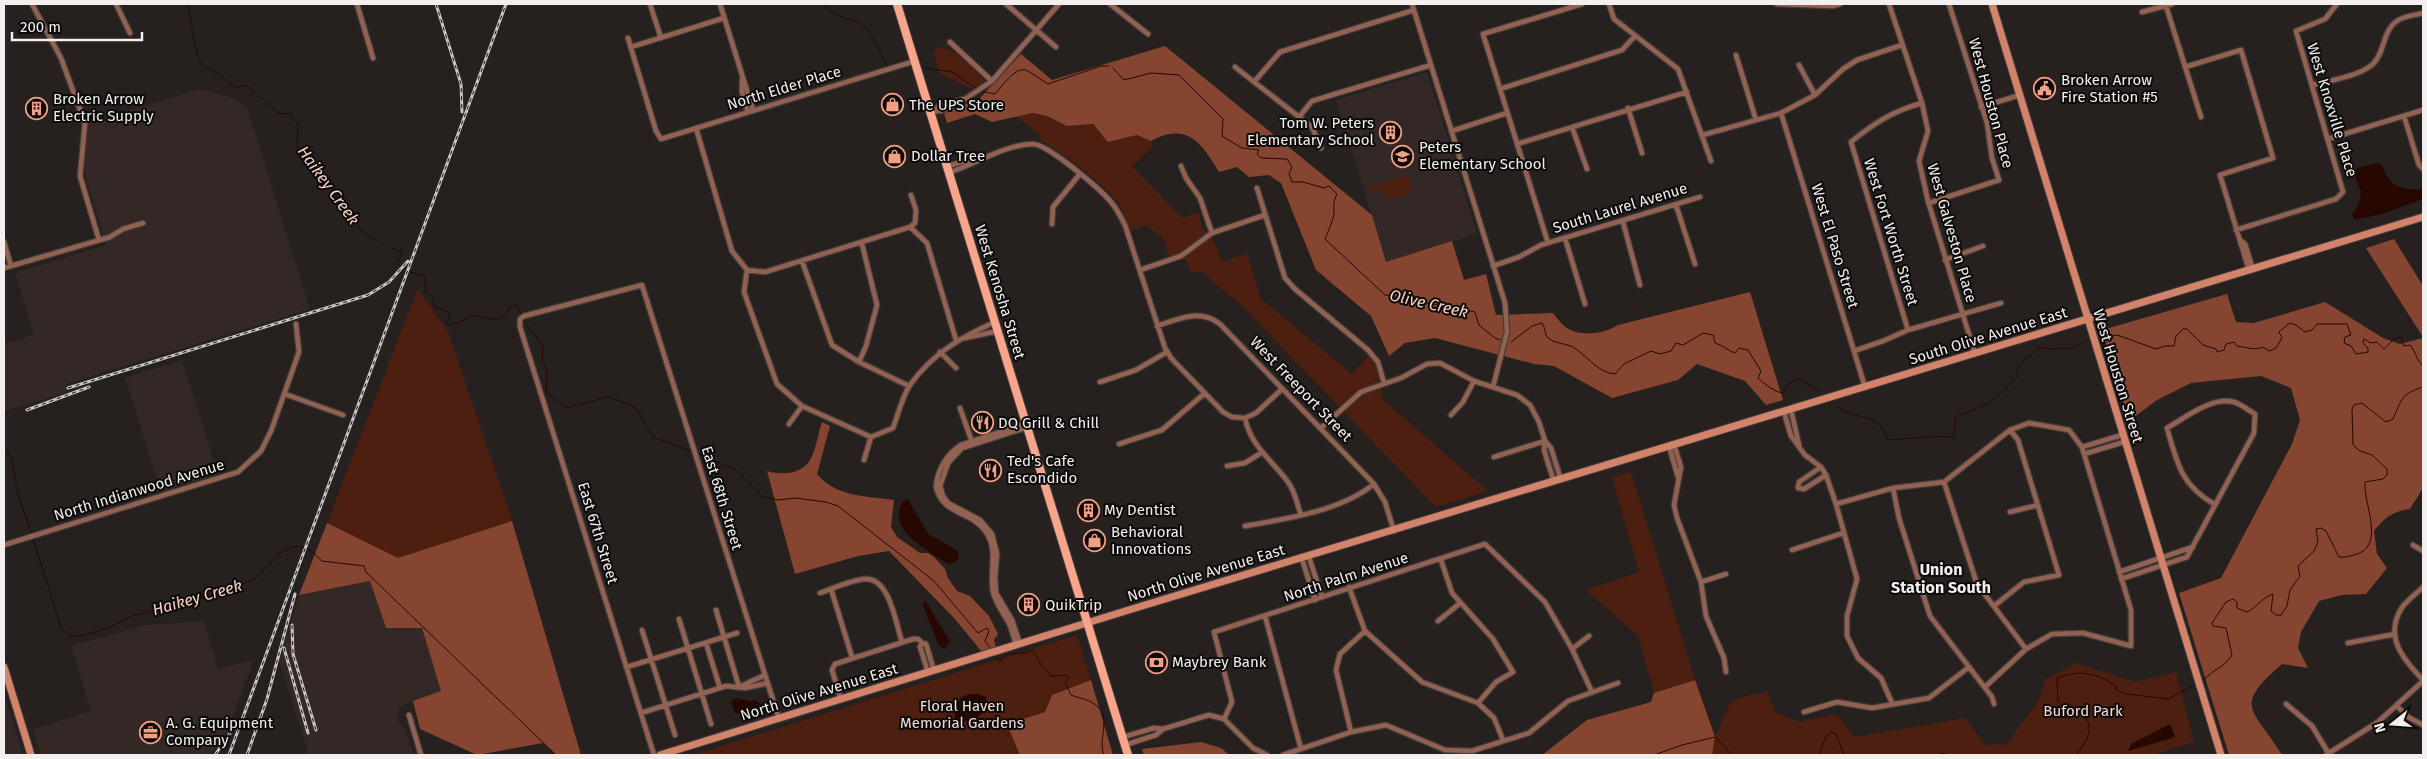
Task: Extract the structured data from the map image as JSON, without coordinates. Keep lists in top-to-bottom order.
{
  "streets": {
    "main road": ["West Kenosha Street"],
    "street": [
      "North Elder Place",
      "West Houston Place",
      "West Knoxville Place",
      "South Laurel Avenue",
      "West Fort Worth Street",
      "West Galveston Place",
      "West El Paso Street",
      "South Olive Avenue East",
      "West Houston Street",
      "West Freeport Street",
      "North Indianwood Avenue",
      "East 68th Street",
      "East 67th Street",
      "North Olive Avenue East",
      "North Palm Avenue"
    ]
  },
  "crossings": [
    ["North Elder Place", "West Kenosha Street"],
    ["West Houston Place", "West Galveston Place"],
    ["West Fort Worth Street", "West Galveston Place"],
    ["West Galveston Place", "South Olive Avenue East"],
    ["West El Paso Street", "South Olive Avenue East"],
    ["West Kenosha Street", "North Olive Avenue East"],
    ["South Olive Avenue East", "West Houston Street"],
    ["South Olive Avenue East", "North Olive Avenue East"],
    ["West Freeport Street", "North Olive Avenue East"],
    ["East 68th Street", "East 67th Street"],
    ["East 68th Street", "North Olive Avenue East"]
  ],
  "districts": ["Union Station South"],
  "water": ["Haikey Creek", "Olive Creek"],
  "parks": ["Floral Haven Memorial Gardens", "Buford Park"],
  "places": {
    "public building": ["Broken Arrow Fire Station #5"],
    "shop": ["The UPS Store", "Dollar Tree", "Behavioral Innovations"],
    "building": [
      "Broken Arrow Electric Supply",
      "Tom W. Peters Elementary School",
      "My Dentist",
      "QuikTrip"
    ],
    "school or university": ["Peters Elementary School"],
    "restaurant": ["DQ Grill & Chill", "Ted's Cafe Escondido"],
    "bank": ["Maybrey Bank"],
    "office": ["A. G. Equipment Company"]
  },
  "scale_bar": "200 m",
  "north": "left"
}
